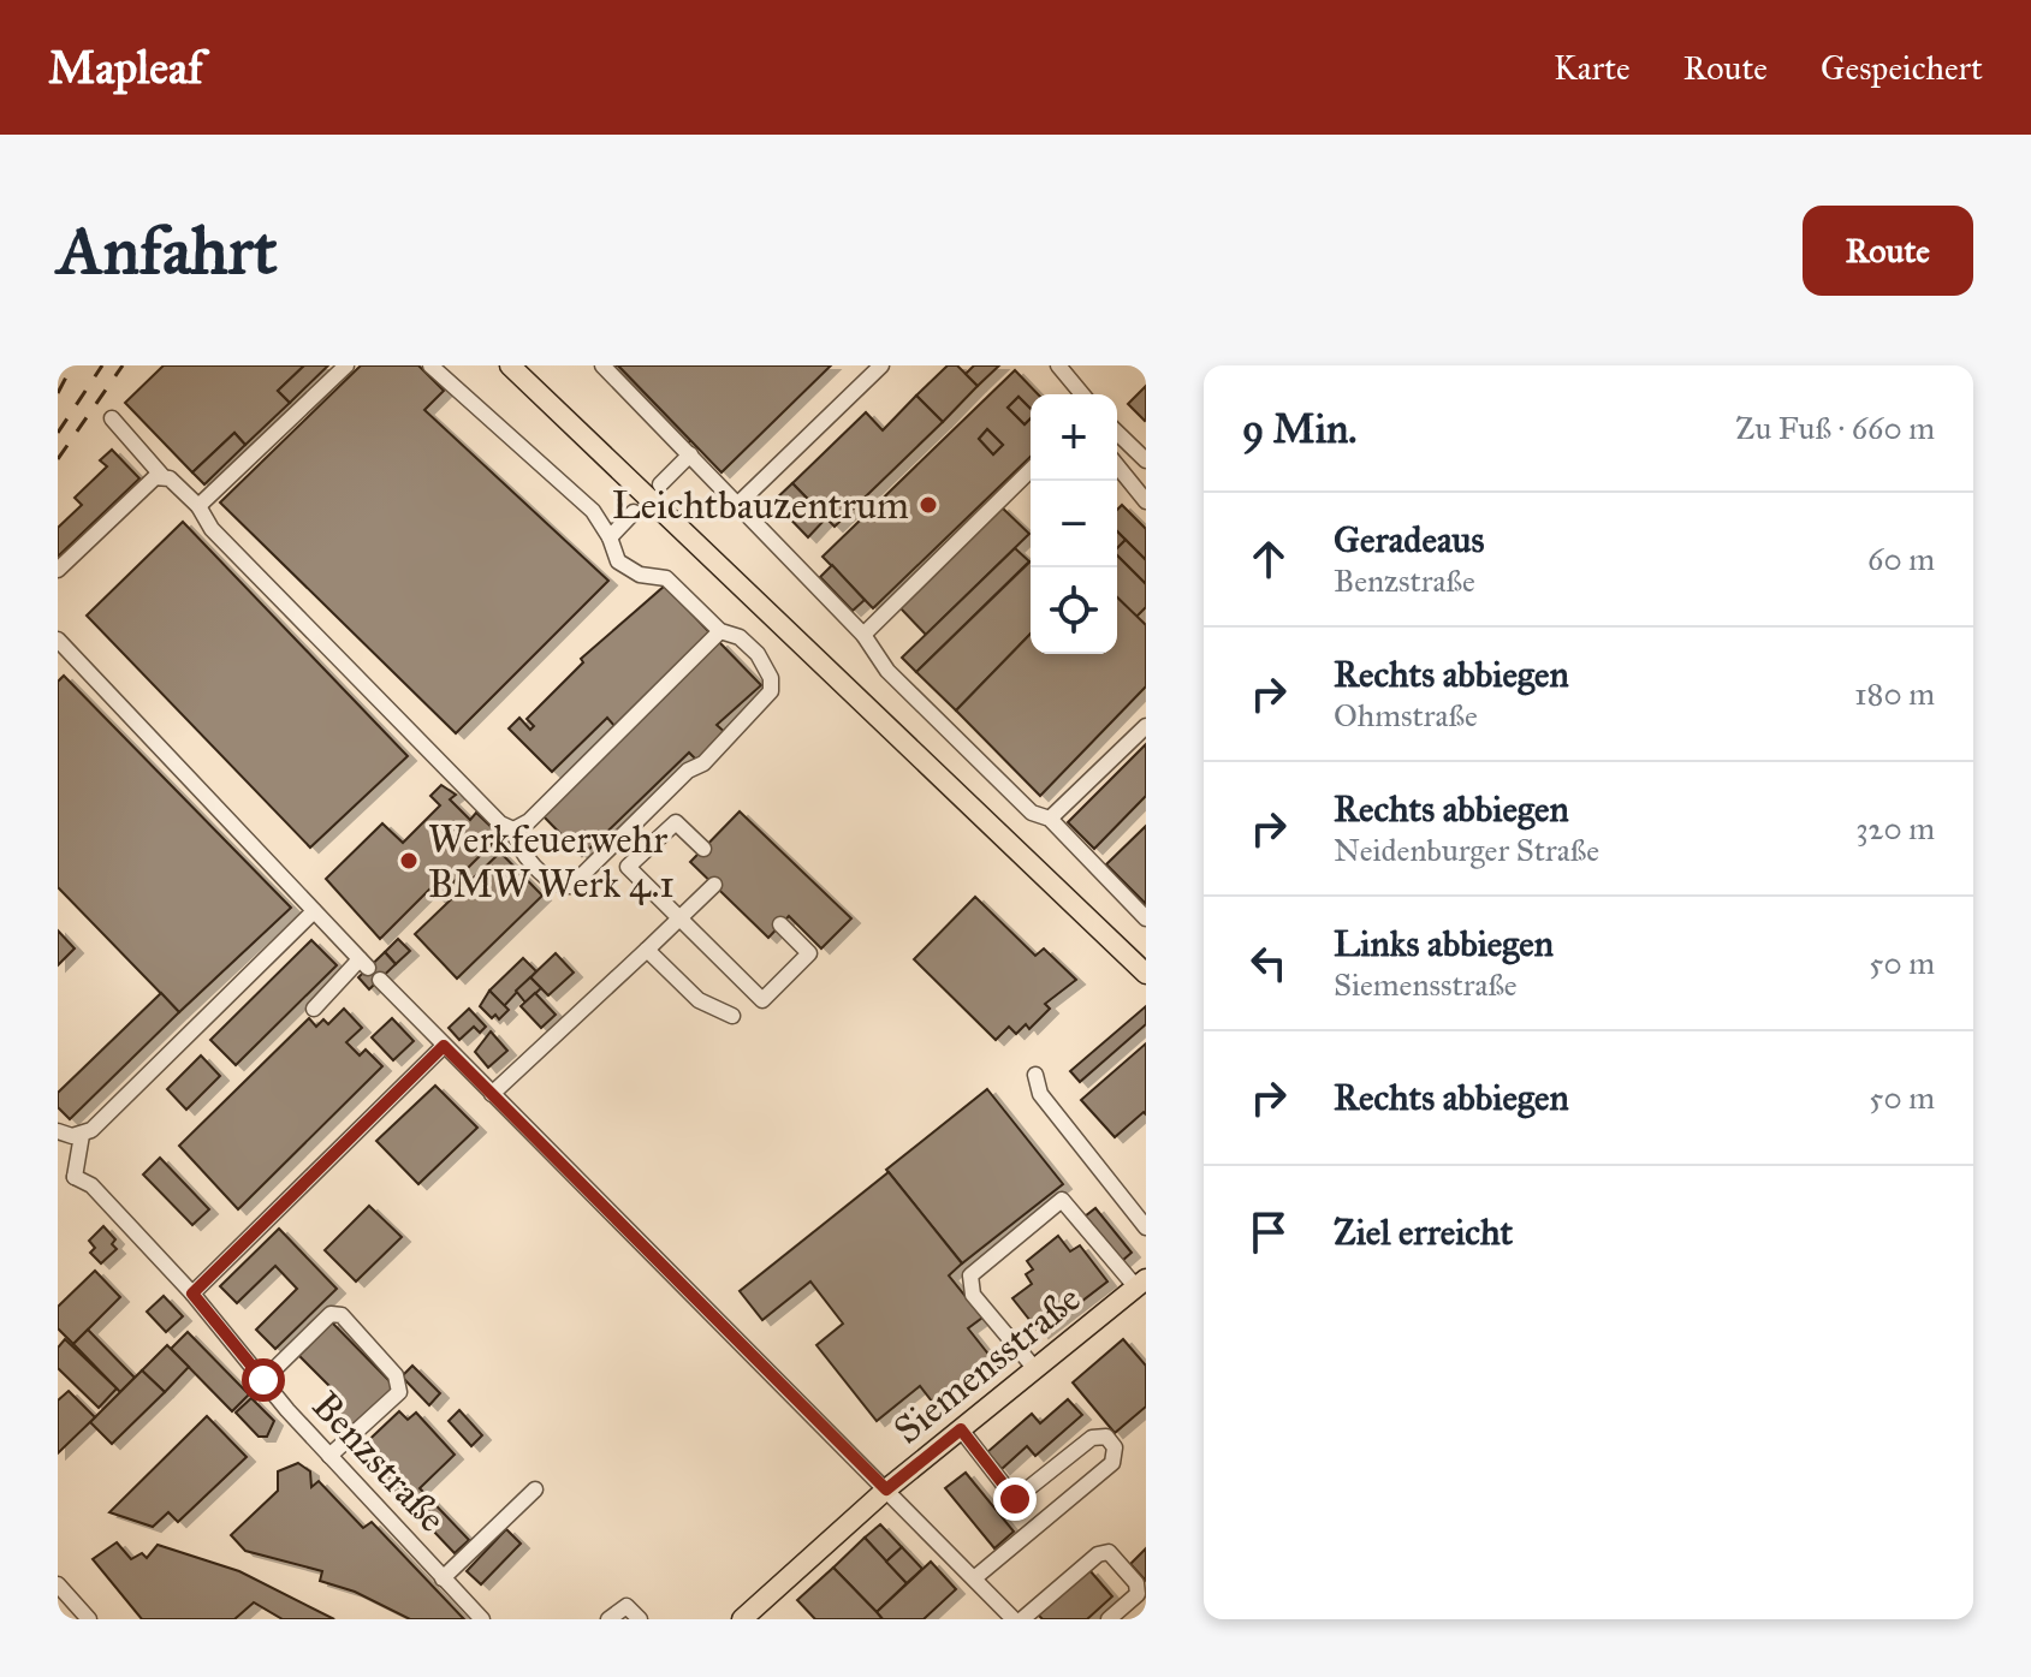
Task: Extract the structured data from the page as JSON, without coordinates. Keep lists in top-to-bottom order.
{
  "streets": {
    "main road": ["Siemensstraße"],
    "street": ["Benzstraße"]
  },
  "places": ["Leichtbauzentrum", "Werkfeuerwehr BMW Werk 4.1"],
  "page": {
    "header": "Mapleaf",
    "nav": ["Karte", "Route", "Gespeichert"],
    "buttons": "Route",
    "title": "Anfahrt",
    "heading": ["9 Min.", "Zu Fuß · 660 m"],
    "map_buttons": ["+", "−"],
    "list": [
      ["Geradeaus", "Benzstraße", "60 m"],
      ["Rechts abbiegen", "Ohmstraße", "180 m"],
      ["Rechts abbiegen", "Neidenburger Straße", "320 m"],
      ["Links abbiegen", "Siemensstraße", "50 m"],
      ["Rechts abbiegen", "50 m"],
      "Ziel erreicht"
    ]
  }
}
